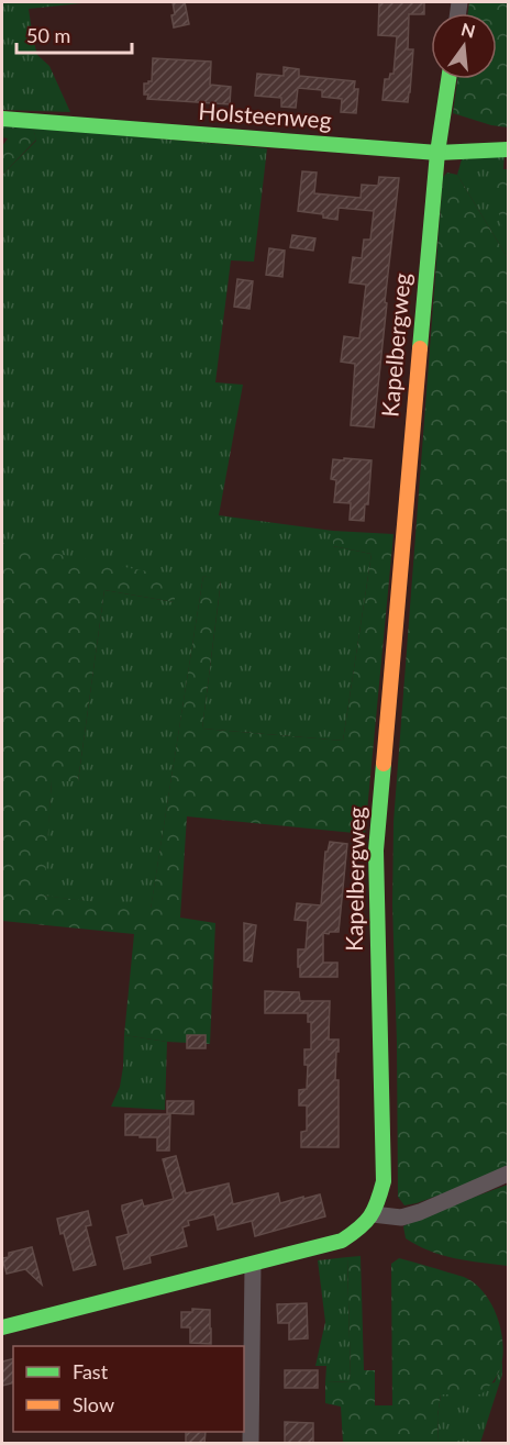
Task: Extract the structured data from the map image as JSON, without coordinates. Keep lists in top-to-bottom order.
{
  "streets": {
    "street": ["Holsteenweg", "Kapelbergweg"]
  },
  "crossings": [
    ["Holsteenweg", "Kapelbergweg"]
  ],
  "legend": ["Fast", "Slow"],
  "scale_bar": "50 m",
  "north": "top"
}
